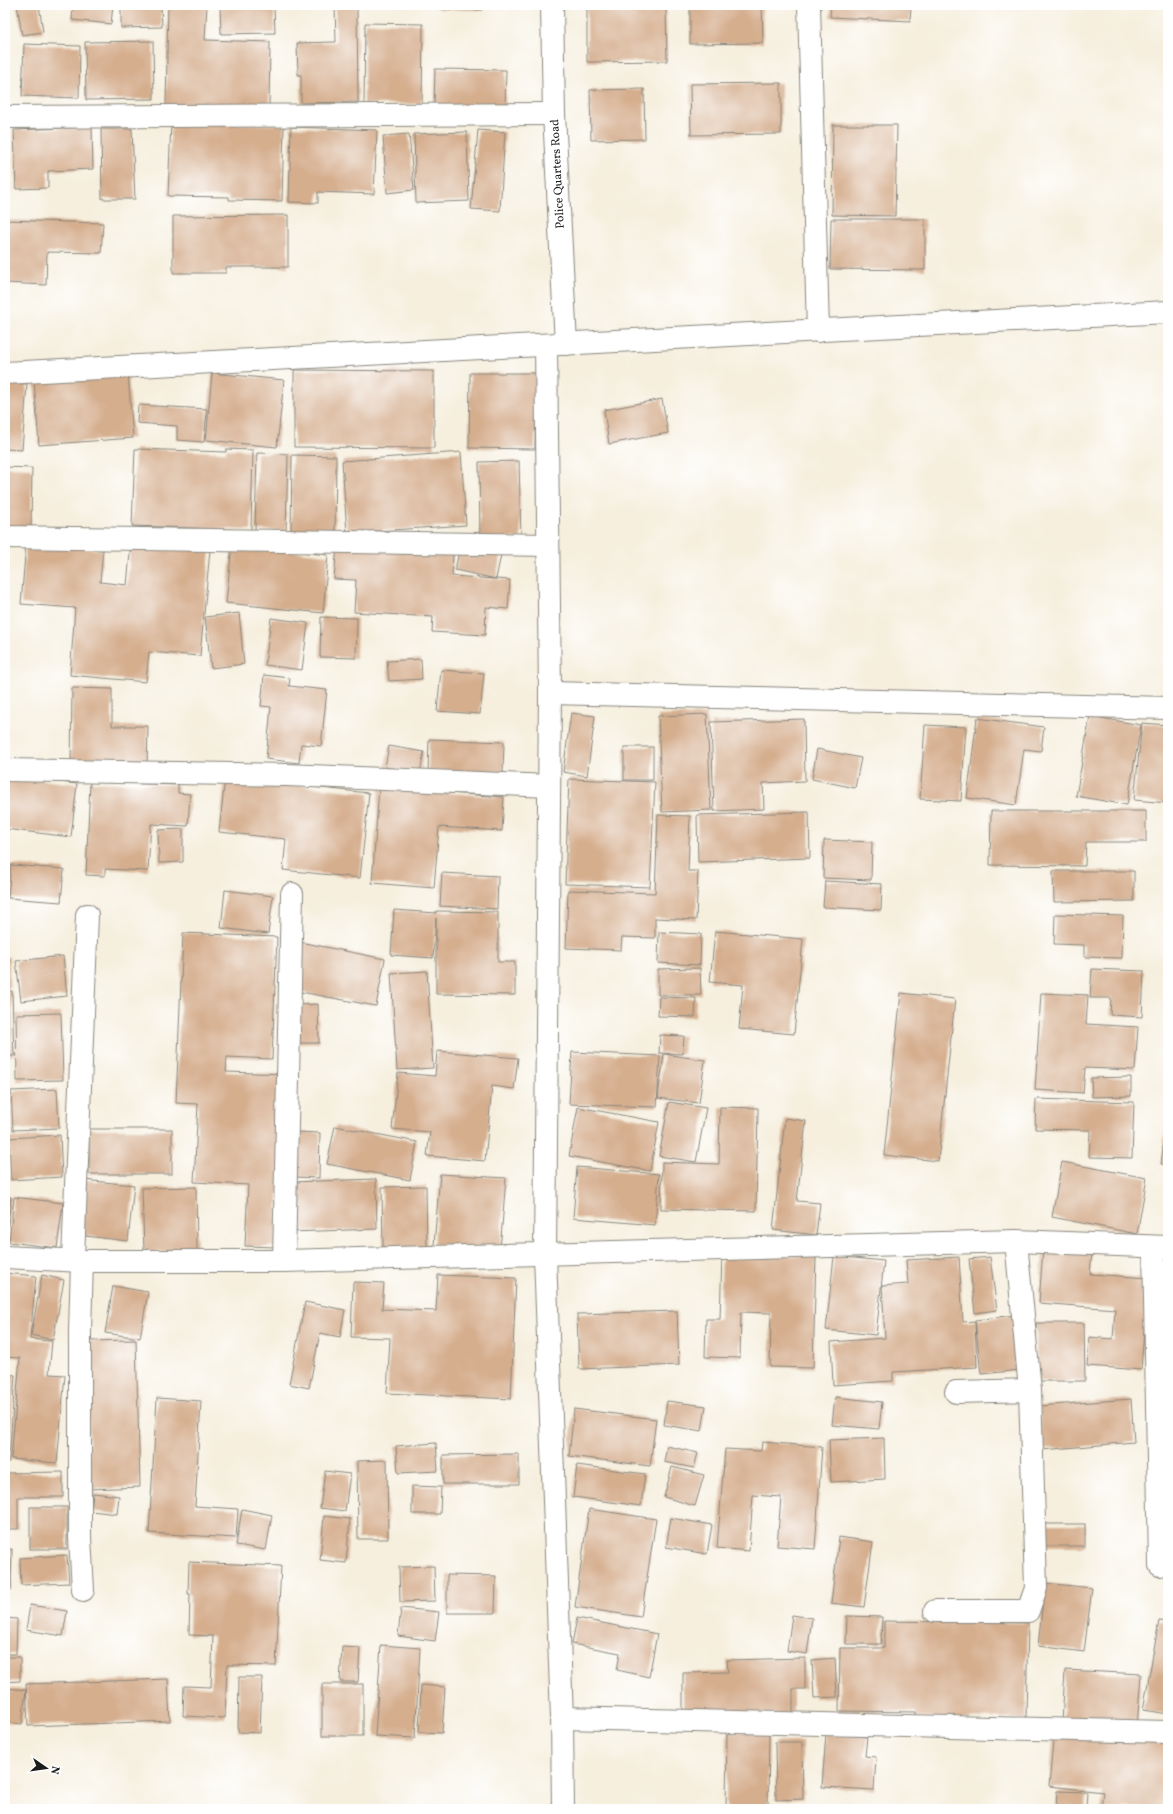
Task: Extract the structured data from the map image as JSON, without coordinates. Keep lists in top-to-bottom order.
{
  "streets": {
    "street": ["Police Quarters Road"]
  },
  "north": "right"
}
